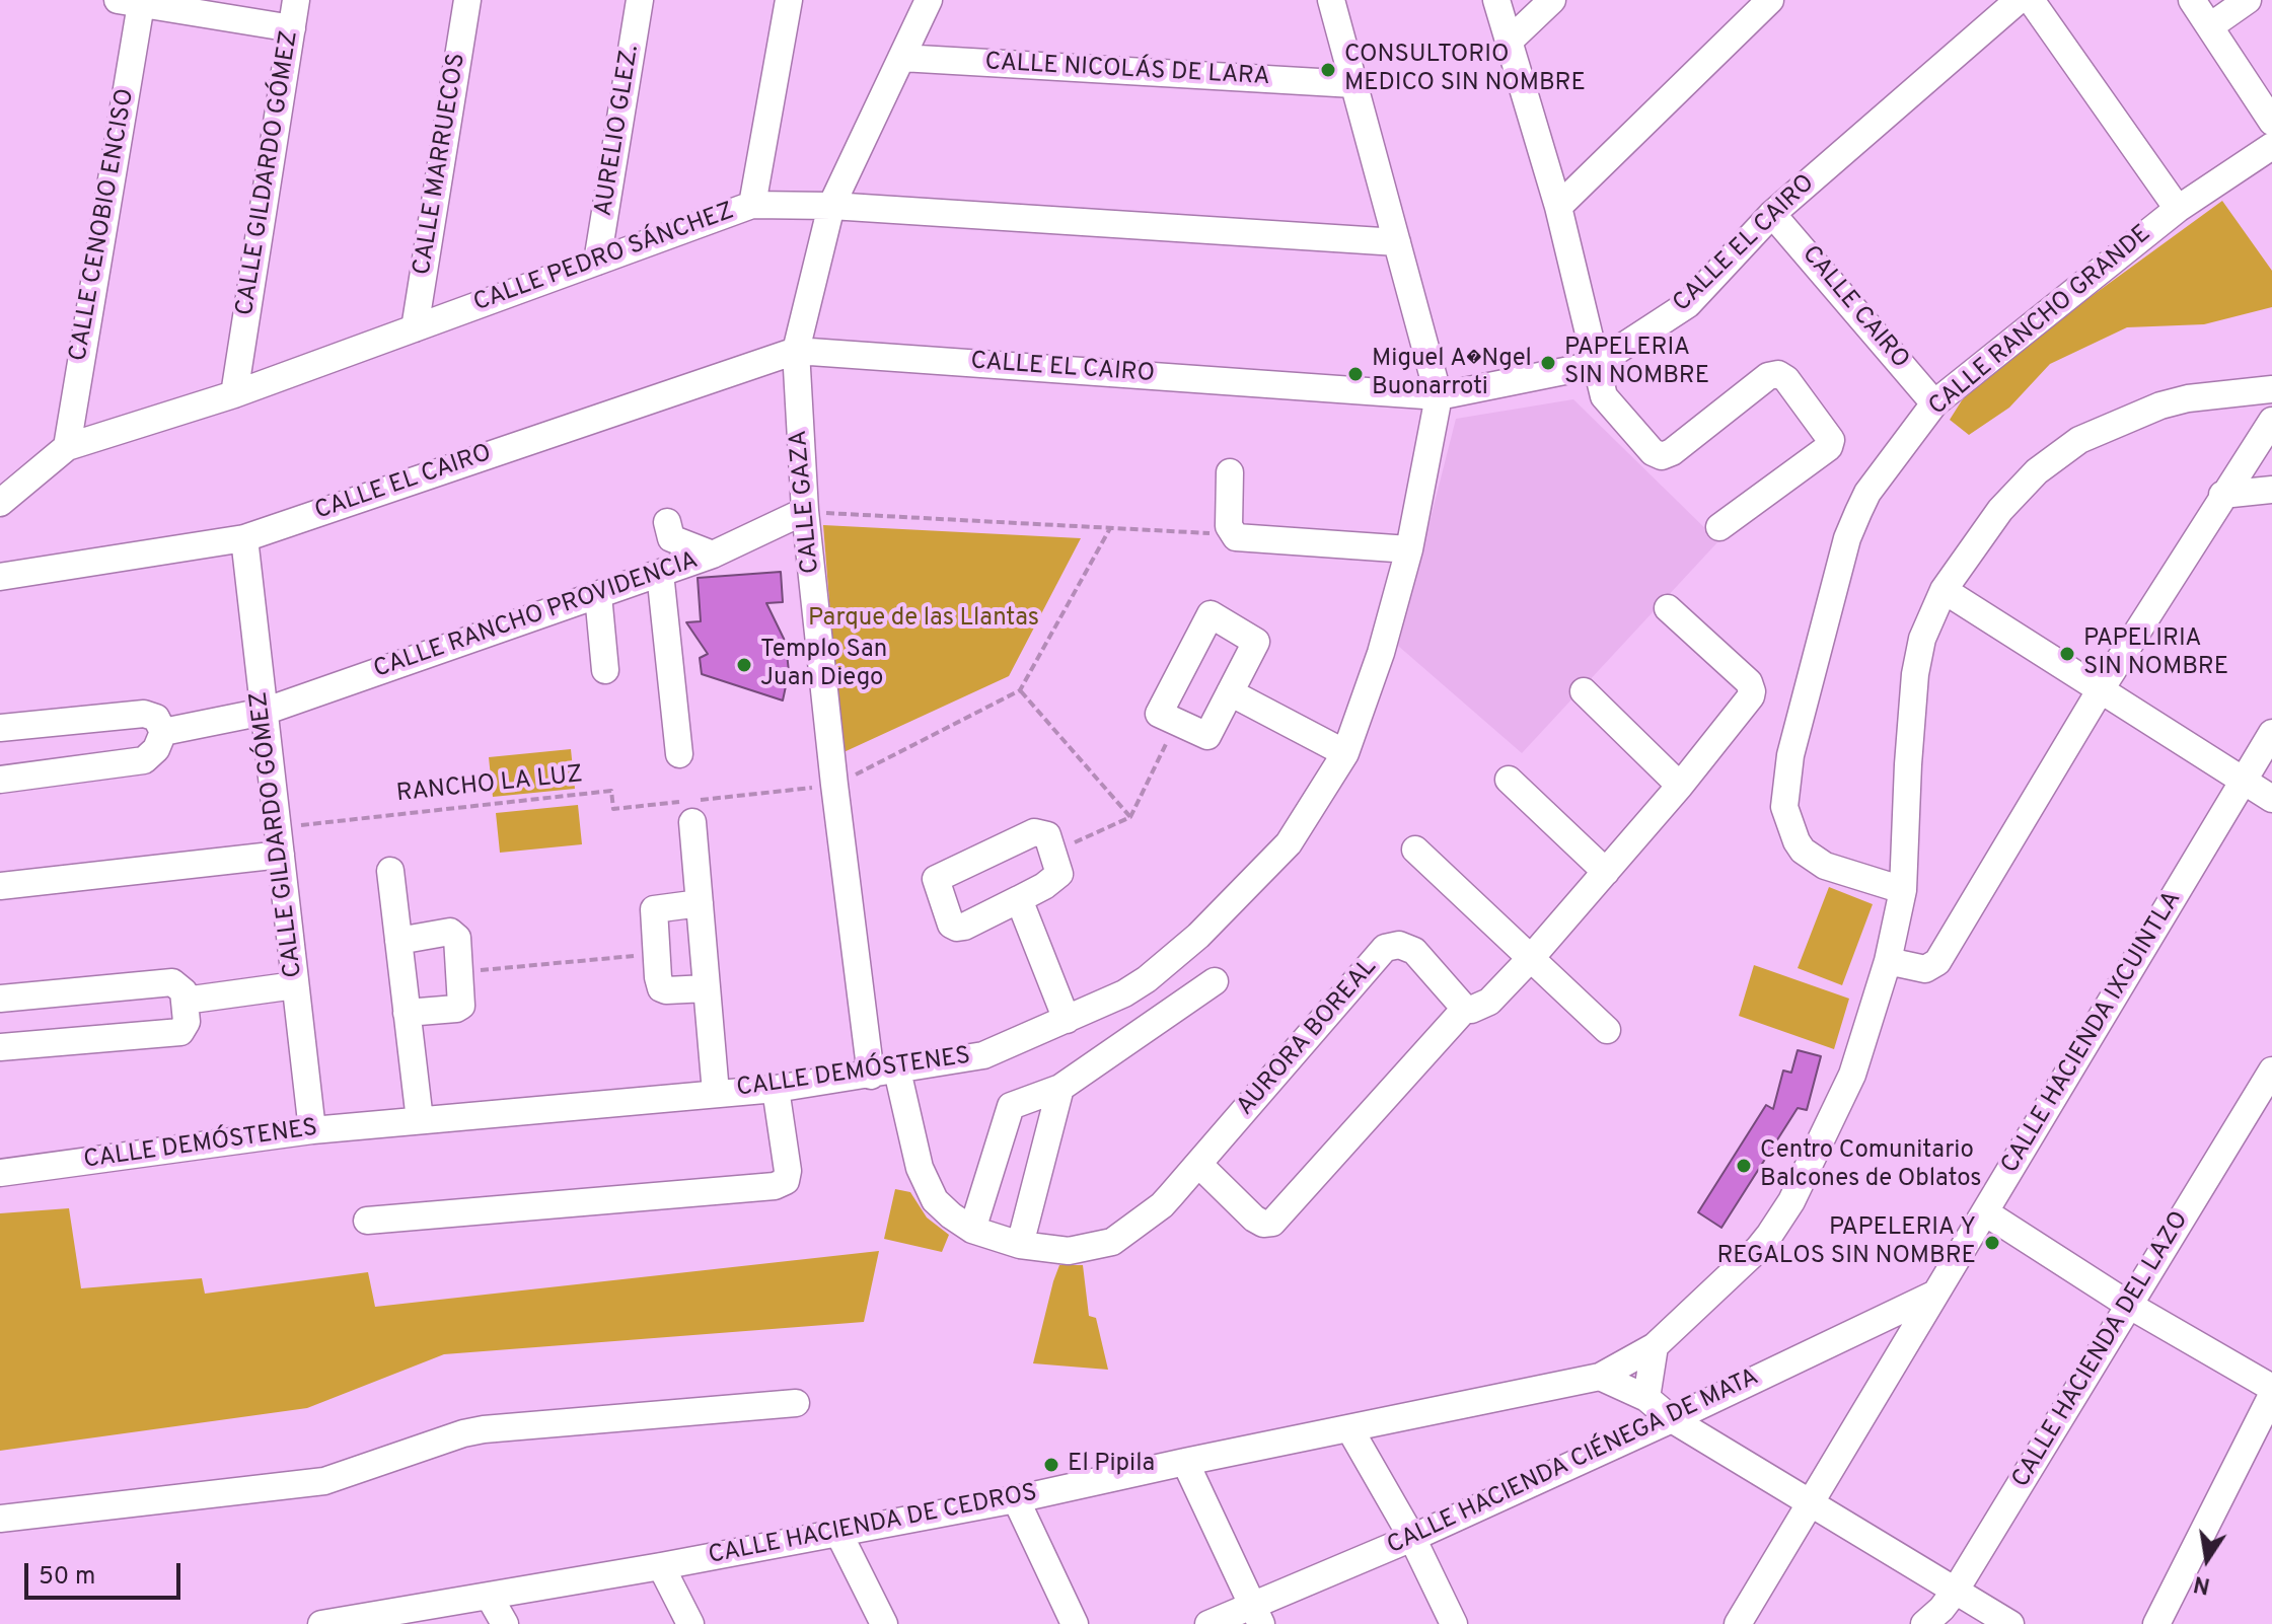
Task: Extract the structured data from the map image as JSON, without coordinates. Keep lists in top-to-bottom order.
{
  "streets": {
    "street": [
      "CALLE NICOLÁS DE LARA",
      "AURELIO GLEZ.",
      "CALLE MARRUECOS",
      "CALLE GILDARDO GÓMEZ",
      "CALLE CENOBIO ENCISO",
      "CALLE EL CAIRO",
      "CALLE PEDRO SÁNCHEZ",
      "CALLE CAIRO",
      "CALLE RANCHO GRANDE",
      "CALLE GAZA",
      "CALLE RANCHO PROVIDENCIA",
      "CALLE HACIENDA IXCUINTLA",
      "AURORA BOREAL",
      "CALLE DEMÓSTENES",
      "CALLE HACIENDA DEL LAZO",
      "CALLE HACIENDA CIÉNEGA DE MATA",
      "CALLE HACIENDA DE CEDROS"
    ],
    "path": ["RANCHO LA LUZ"]
  },
  "crossings": [
    ["CALLE NICOLÁS DE LARA", "CALLE GAZA"],
    ["CALLE NICOLÁS DE LARA", "CALLE DEMÓSTENES"],
    ["AURELIO GLEZ.", "CALLE PEDRO SÁNCHEZ"],
    ["CALLE MARRUECOS", "CALLE PEDRO SÁNCHEZ"],
    ["CALLE GILDARDO GÓMEZ", "CALLE EL CAIRO"],
    ["CALLE GILDARDO GÓMEZ", "CALLE PEDRO SÁNCHEZ"],
    ["CALLE GILDARDO GÓMEZ", "CALLE RANCHO PROVIDENCIA"],
    ["CALLE GILDARDO GÓMEZ", "RANCHO LA LUZ"],
    ["CALLE GILDARDO GÓMEZ", "CALLE DEMÓSTENES"],
    ["CALLE CENOBIO ENCISO", "CALLE PEDRO SÁNCHEZ"],
    ["CALLE EL CAIRO", "CALLE CAIRO"],
    ["CALLE EL CAIRO", "CALLE GAZA"],
    ["CALLE EL CAIRO", "CALLE DEMÓSTENES"],
    ["CALLE PEDRO SÁNCHEZ", "CALLE GAZA"],
    ["CALLE PEDRO SÁNCHEZ", "CALLE DEMÓSTENES"],
    ["CALLE CAIRO", "CALLE RANCHO GRANDE"],
    ["CALLE RANCHO GRANDE", "CALLE HACIENDA DE CEDROS"],
    ["CALLE GAZA", "CALLE RANCHO PROVIDENCIA"],
    ["CALLE GAZA", "RANCHO LA LUZ"],
    ["CALLE GAZA", "CALLE DEMÓSTENES"],
    ["CALLE HACIENDA IXCUINTLA", "CALLE HACIENDA CIÉNEGA DE MATA"],
    ["AURORA BOREAL", "CALLE DEMÓSTENES"]
  ],
  "parks": ["Parque de las Llantas"],
  "places": [
    "CONSULTORIO MEDICO SIN NOMBRE",
    "PAPELERIA SIN NOMBRE",
    "Miguel A�Ngel Buonarroti",
    "PAPELIRIA SIN NOMBRE",
    "Templo San Juan Diego",
    "Centro Comunitario Balcones de Oblatos",
    "PAPELERIA Y REGALOS SIN NOMBRE",
    "El Pipila"
  ],
  "scale_bar": "50 m",
  "north": "bottom"
}
